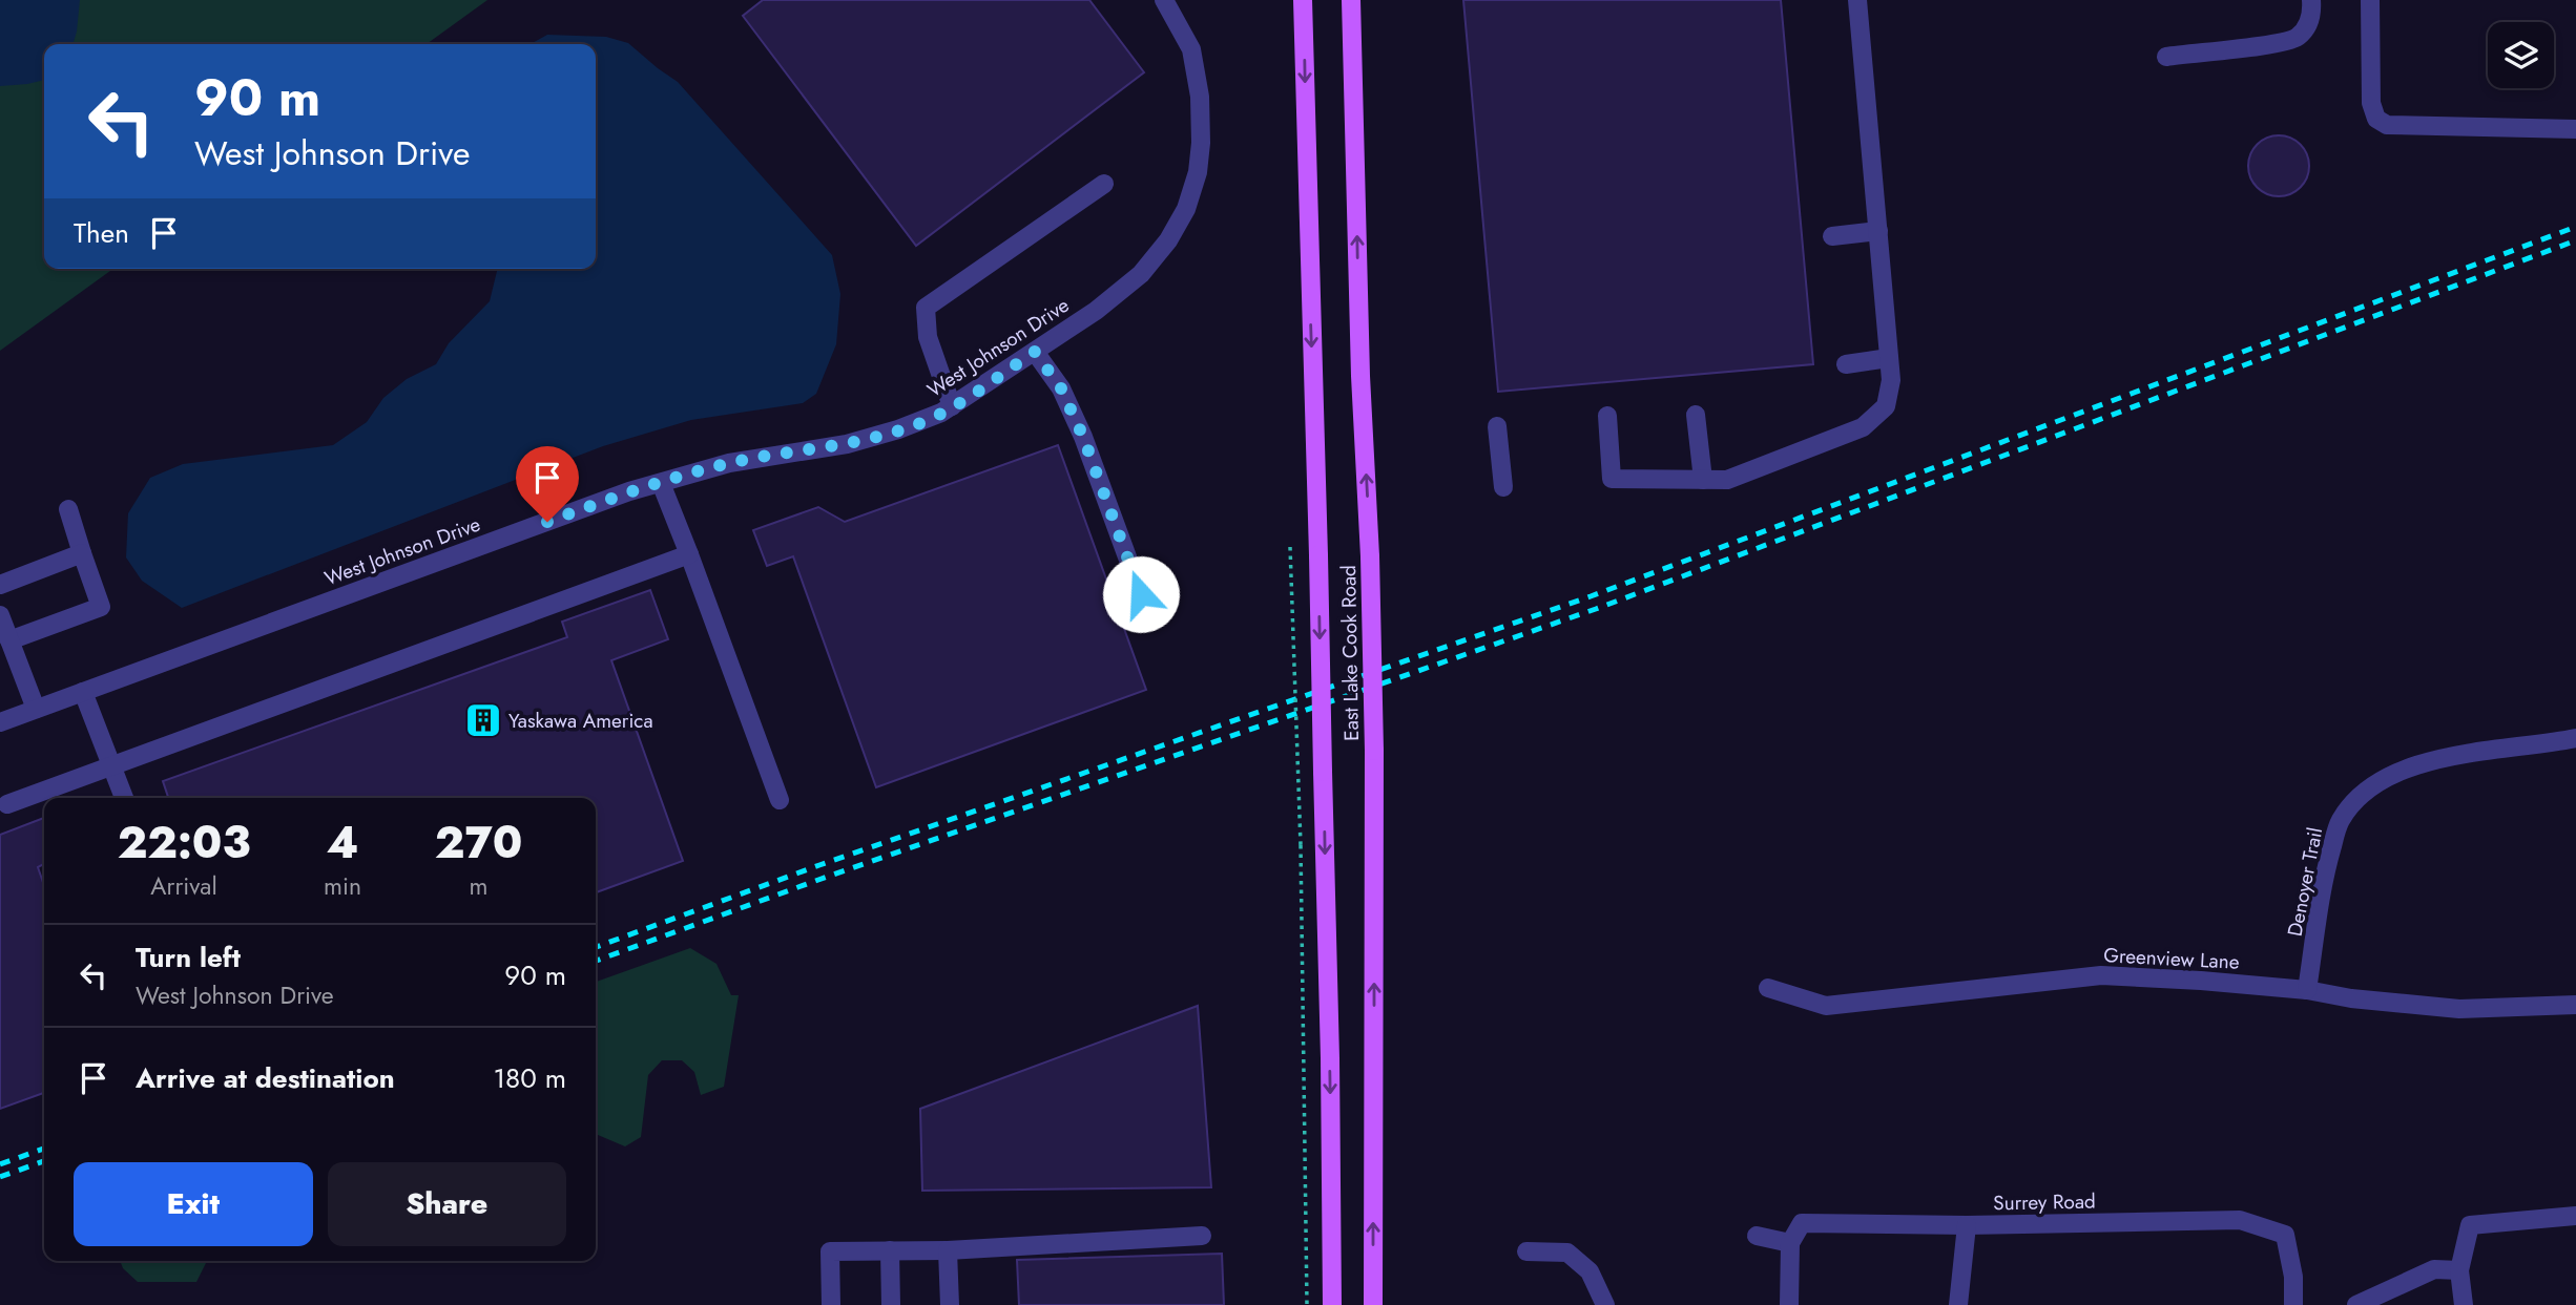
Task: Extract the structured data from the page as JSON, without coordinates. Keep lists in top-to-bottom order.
{
  "streets": {
    "main road": ["East Lake Cook Road"],
    "street": [
      "West Johnson Drive",
      "Denoyer Trail",
      "Greenview Lane",
      "Surrey Road"
    ]
  },
  "crossings": [
    ["Denoyer Trail", "Greenview Lane"]
  ],
  "places": {
    "building": ["Yaskawa America"]
  },
  "page": {
    "turn": ["90 m", "West Johnson Drive"],
    "then": "Then",
    "eta": [
      "22:03",
      "Arrival",
      "4",
      "min",
      "270",
      "m"
    ],
    "list": [
      {
        "name": "Turn left",
        "note": "West Johnson Drive",
        "value": "90 m"
      },
      {
        "name": "Arrive at destination",
        "value": "180 m"
      }
    ],
    "buttons": ["Exit", "Share"]
  }
}
